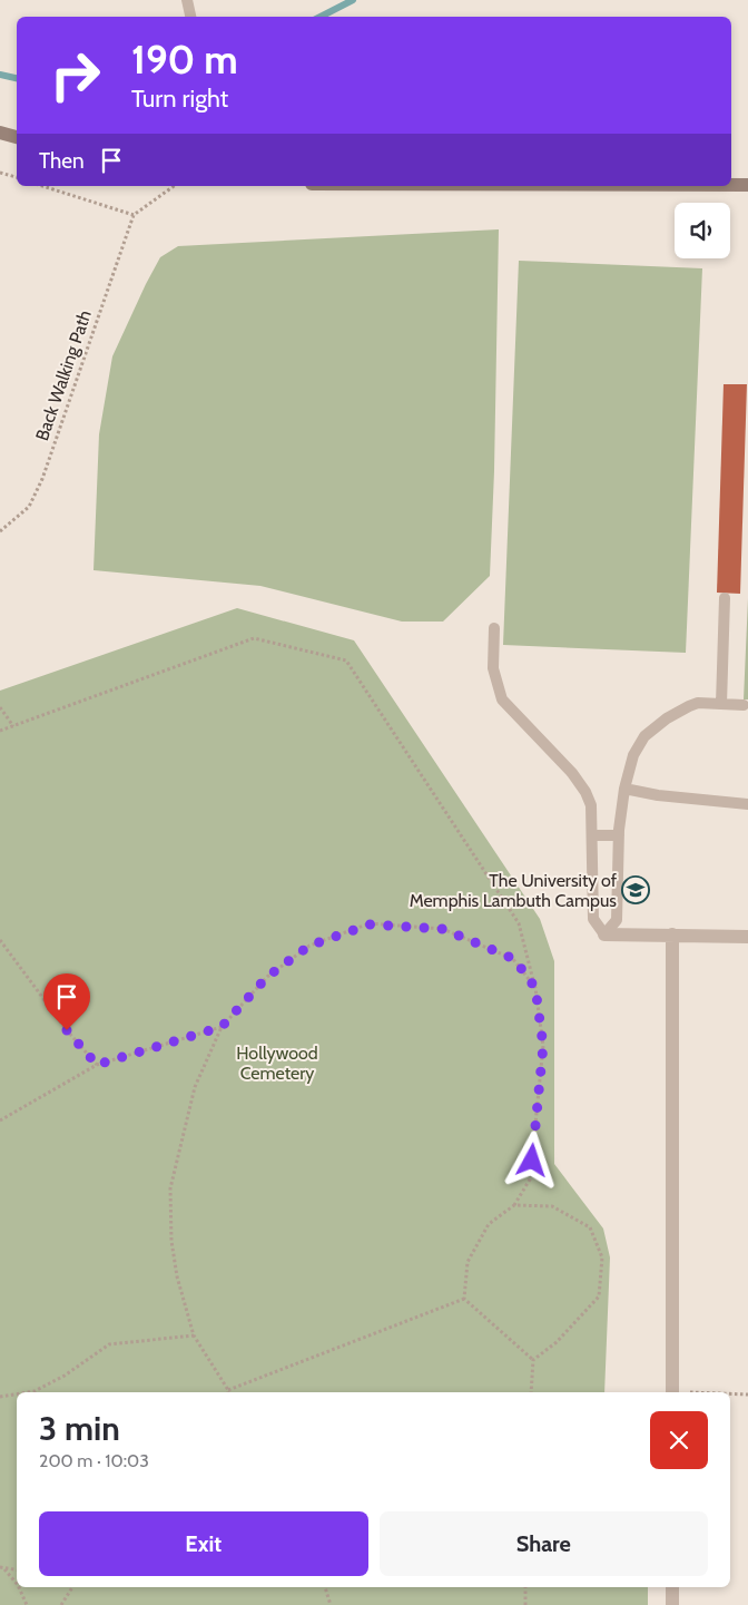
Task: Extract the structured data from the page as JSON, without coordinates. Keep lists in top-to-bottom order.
{
  "streets": {
    "path": ["Back Walking Path"]
  },
  "parks": ["Hollywood Cemetery"],
  "places": {
    "school or university": ["The University of Memphis Lambuth Campus"]
  },
  "page": {
    "turn": ["190 m", "Turn right"],
    "then": "Then",
    "heading": ["3 min", "200 m · 10:03"],
    "buttons": ["Exit", "Share"]
  }
}
